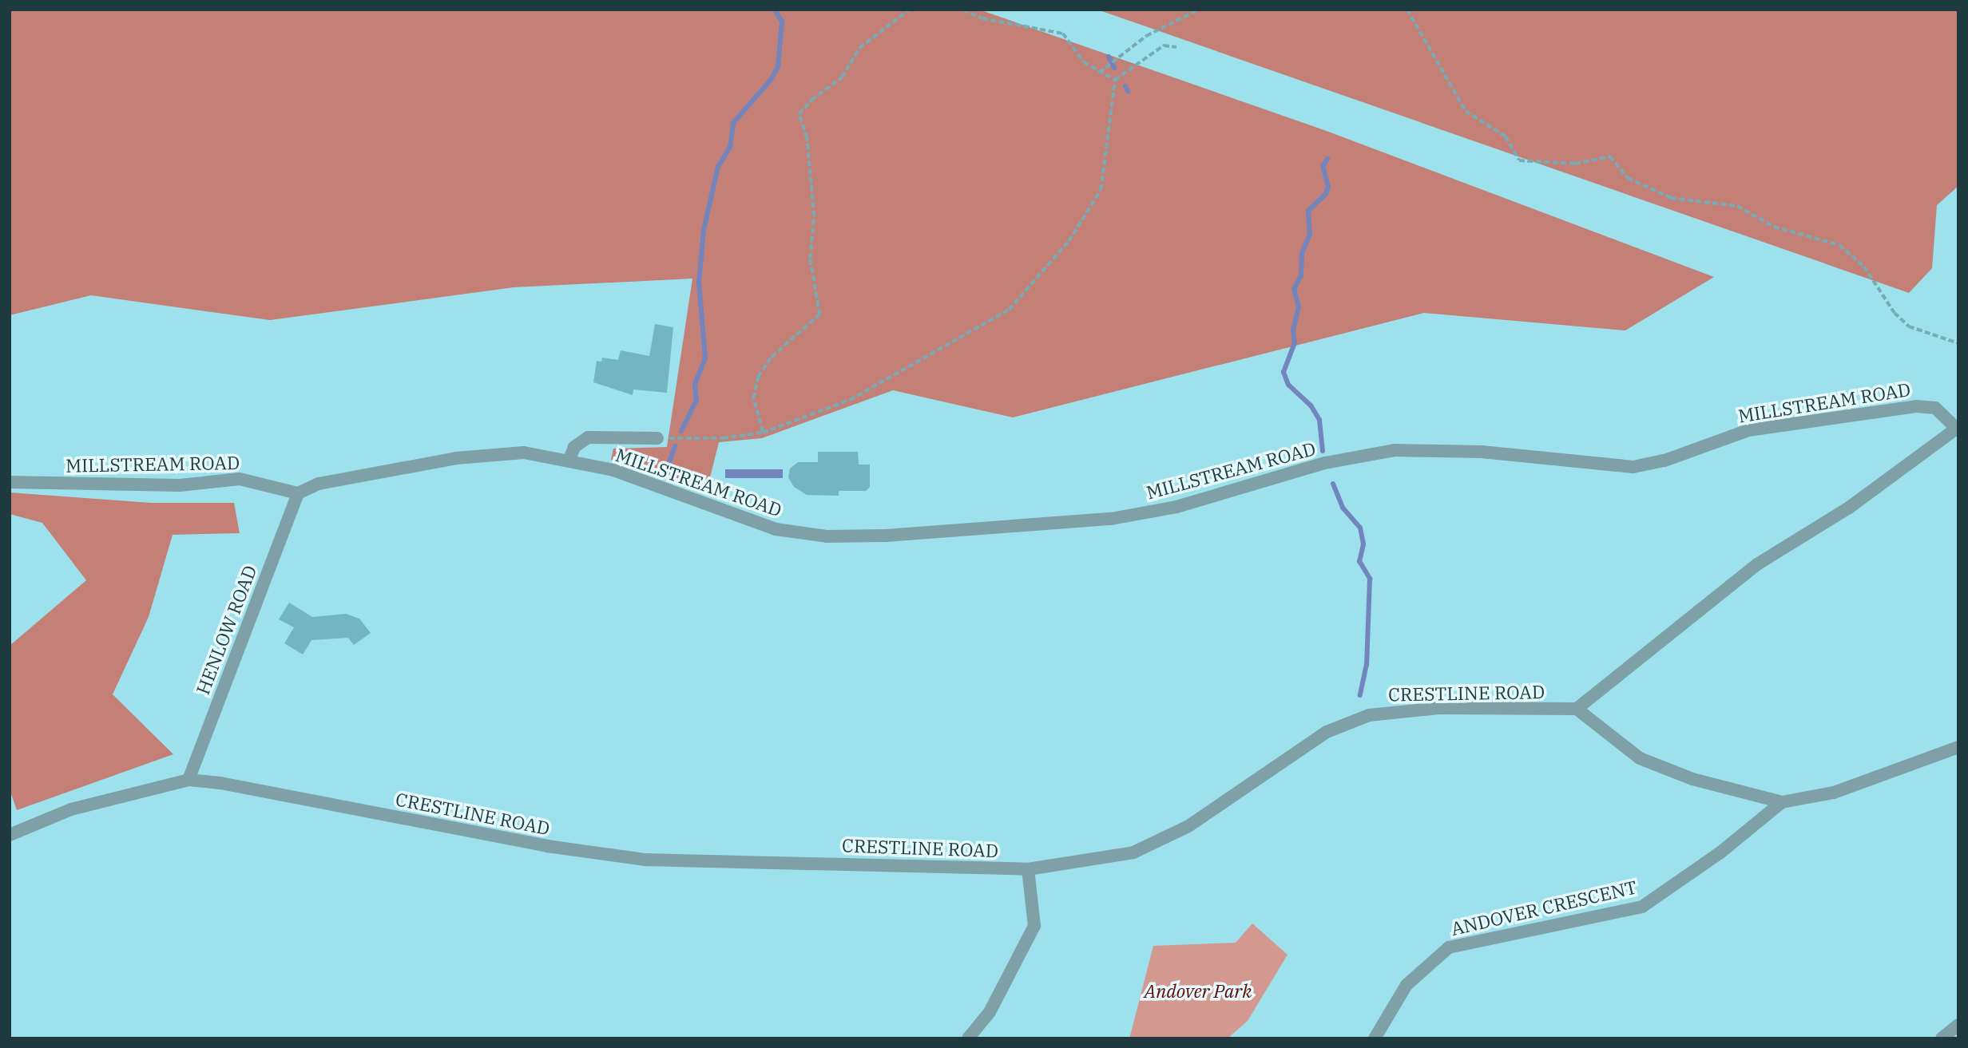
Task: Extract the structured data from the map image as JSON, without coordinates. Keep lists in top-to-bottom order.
{
  "streets": {
    "street": [
      "MILLSTREAM ROAD",
      "HENLOW ROAD",
      "CRESTLINE ROAD",
      "ANDOVER CRESCENT"
    ]
  },
  "crossings": [
    ["MILLSTREAM ROAD", "HENLOW ROAD"],
    ["MILLSTREAM ROAD", "CRESTLINE ROAD"],
    ["HENLOW ROAD", "CRESTLINE ROAD"]
  ],
  "parks": ["Andover Park"]
}
